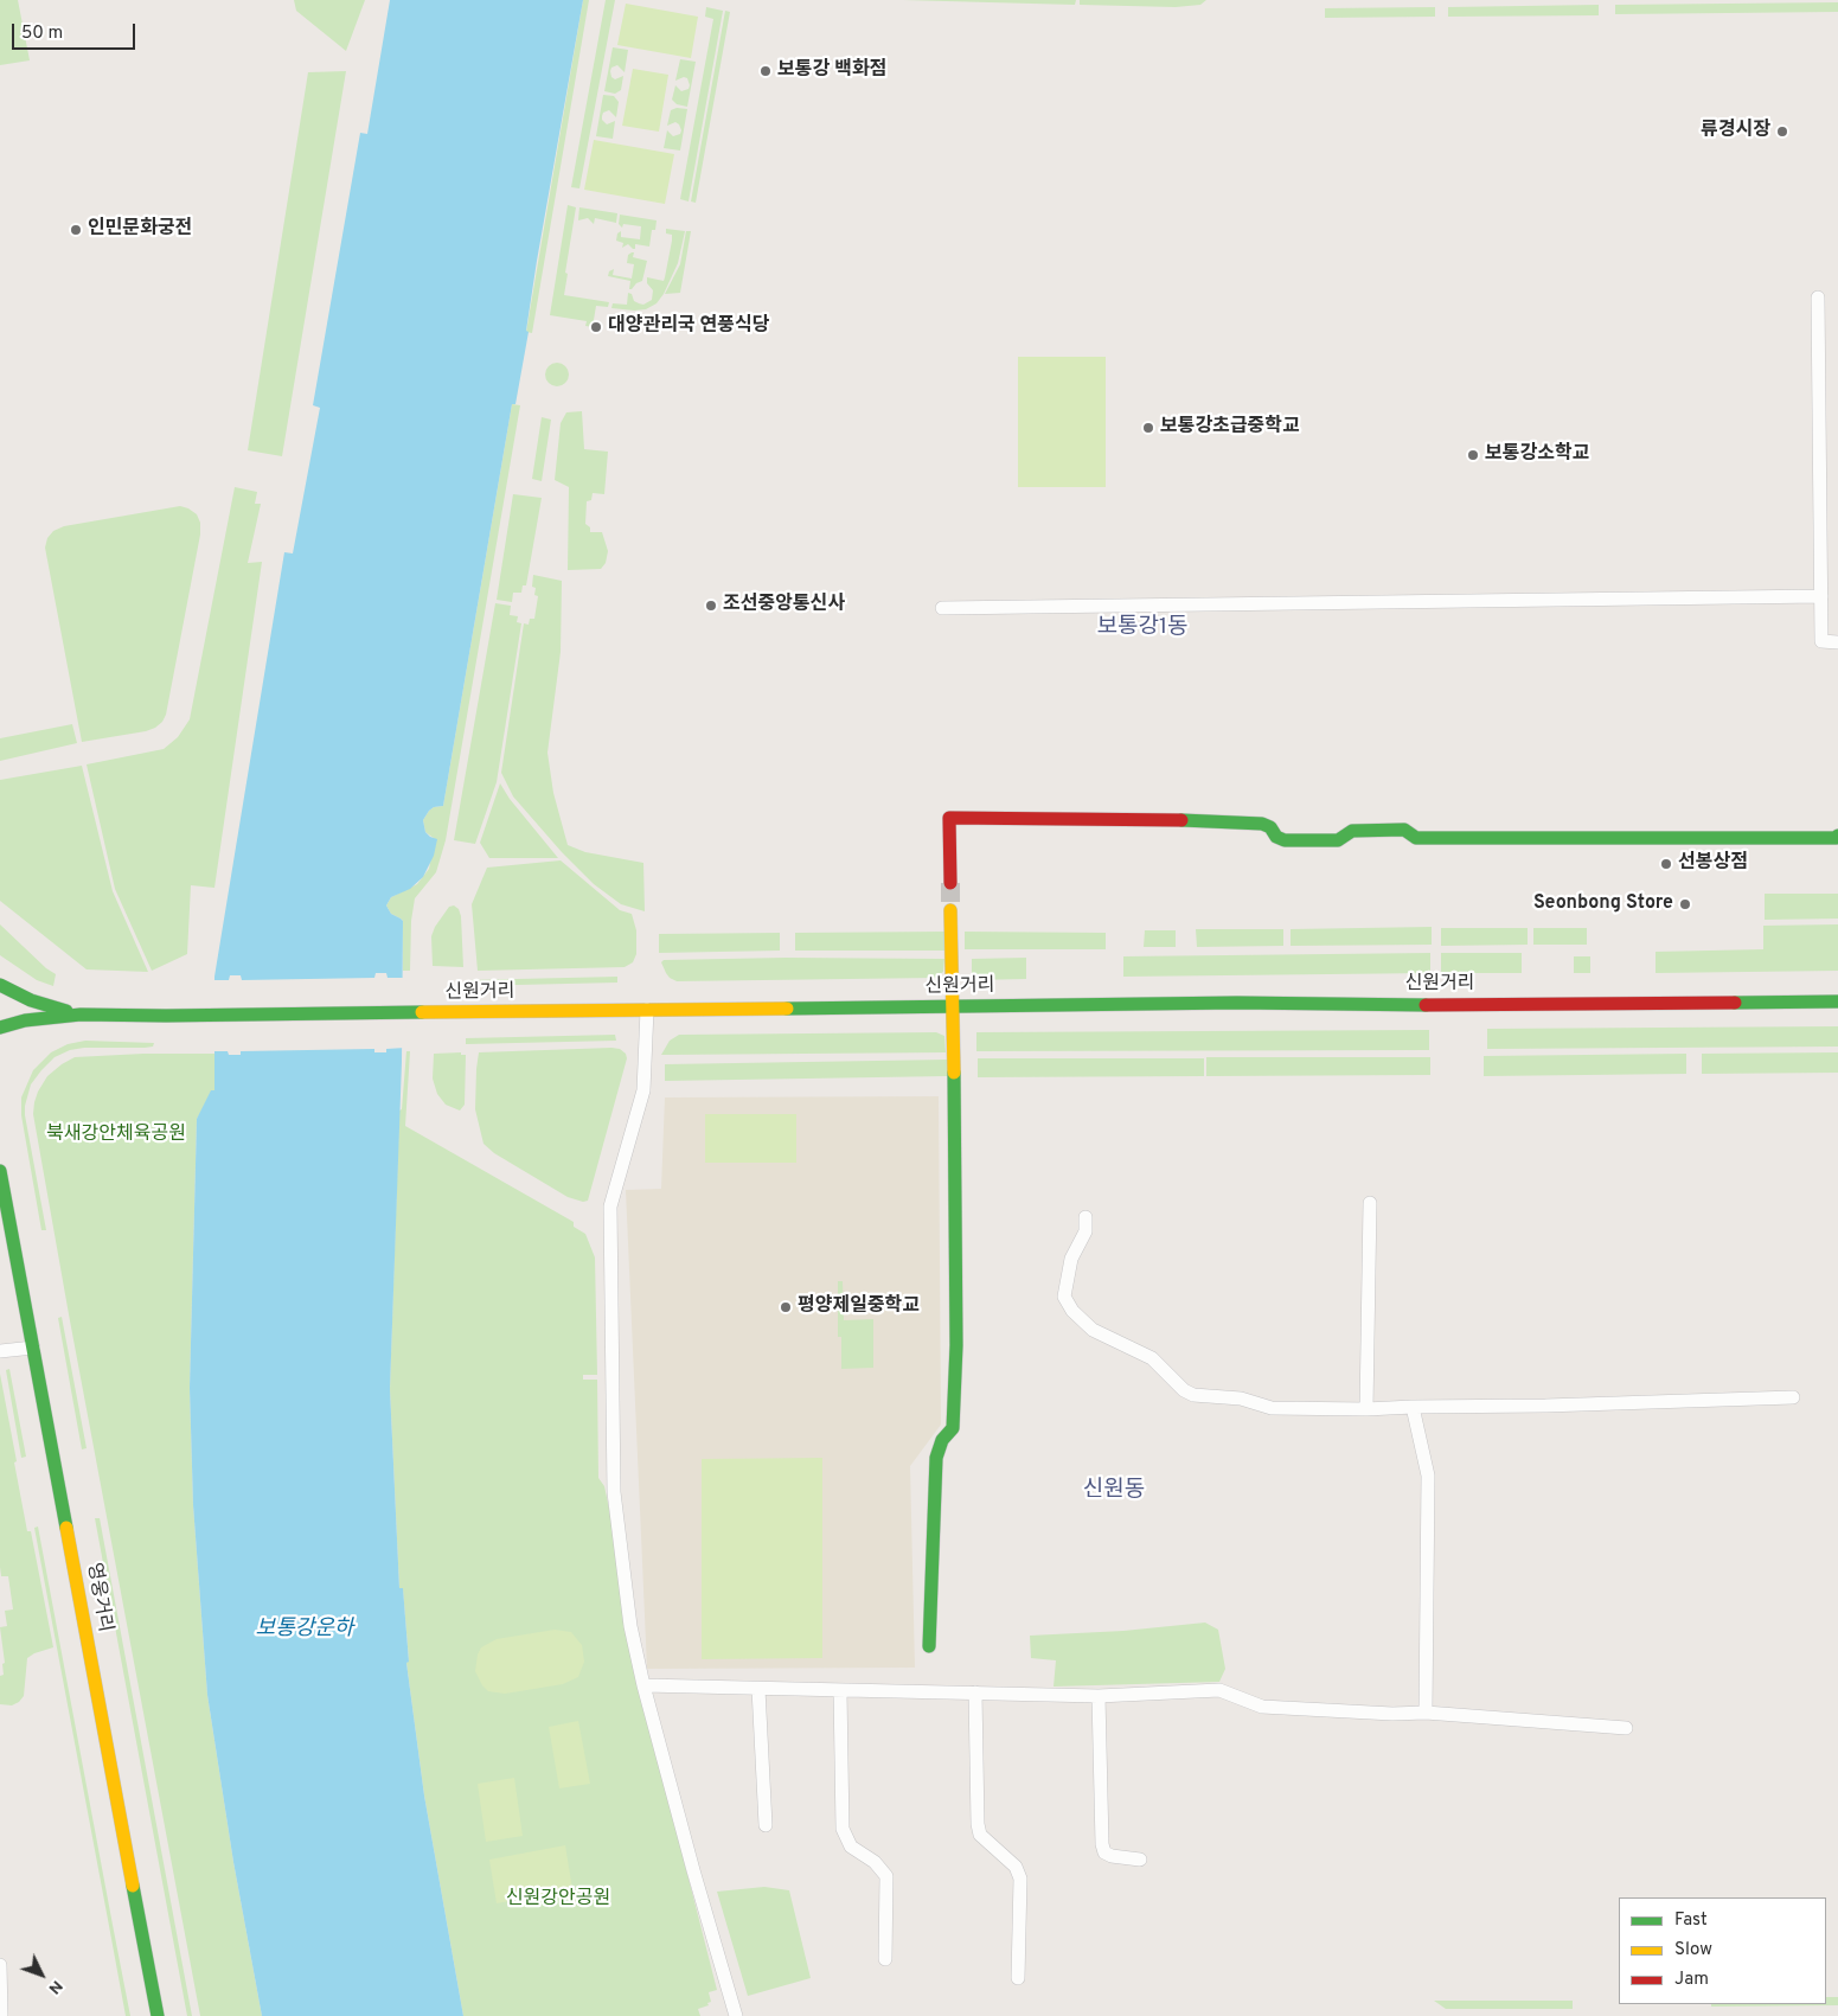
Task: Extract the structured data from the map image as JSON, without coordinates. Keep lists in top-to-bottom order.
{
  "streets": {
    "main road": ["신원거리", "영웅거리"]
  },
  "districts": ["보통강1동", "신원동"],
  "water": ["보통강운하"],
  "parks": ["북새강안체육공원", "신원강안공원"],
  "places": [
    "보통강 백화점",
    "류경시장",
    "인민문화궁전",
    "대양관리국 연풍식당",
    "보통강초급중학교",
    "보통강소학교",
    "조선중앙통신사",
    "선봉상점",
    "Seonbong Store",
    "평양제일중학교"
  ],
  "legend": ["Fast", "Slow", "Jam"],
  "scale_bar": "50 m",
  "north": "bottom right"
}
